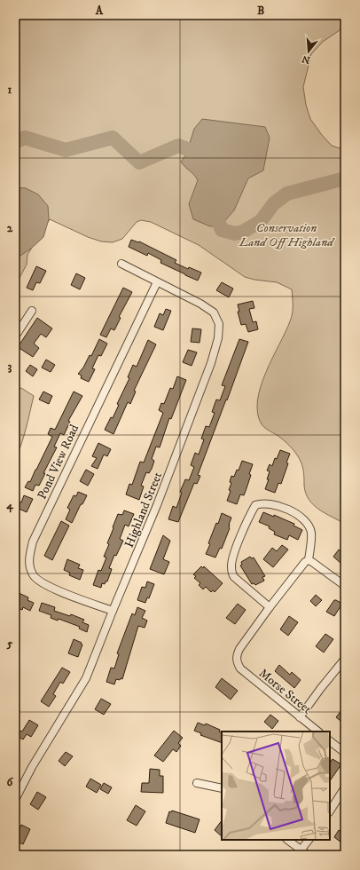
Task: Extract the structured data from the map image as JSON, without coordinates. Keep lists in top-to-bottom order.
{
  "streets": {
    "street": ["Pond View Road", "Highland Street", "Morse Street"]
  },
  "crossings": [
    ["Pond View Road", "Highland Street"]
  ],
  "parks": ["Conservation Land Off Highland"],
  "north": "bottom",
  "grid": {
    "columns": ["A", "B"],
    "rows": [
      "1",
      "2",
      "3",
      "4",
      "5",
      "6"
    ]
  }
}
